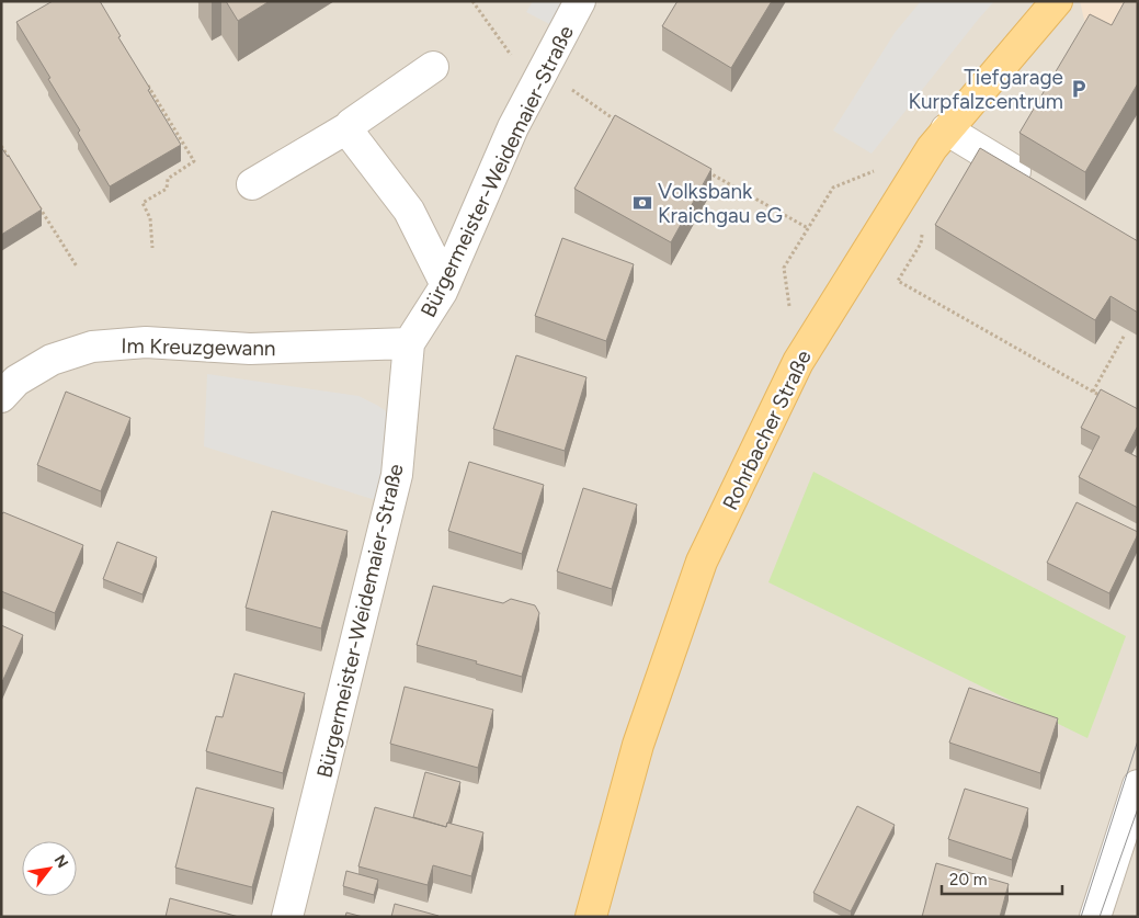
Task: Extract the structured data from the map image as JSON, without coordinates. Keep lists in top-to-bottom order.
{
  "streets": {
    "main road": ["Rohrbacher Straße"],
    "street": ["Bürgermeister-Weidemaier-Straße", "Im Kreuzgewann"]
  },
  "crossings": [
    ["Bürgermeister-Weidemaier-Straße", "Im Kreuzgewann"]
  ],
  "places": {
    "parking": ["Tiefgarage Kurpfalzcentrum"],
    "bank": ["Volksbank Kraichgau eG"]
  },
  "scale_bar": "20 m",
  "north": "top right"
}
